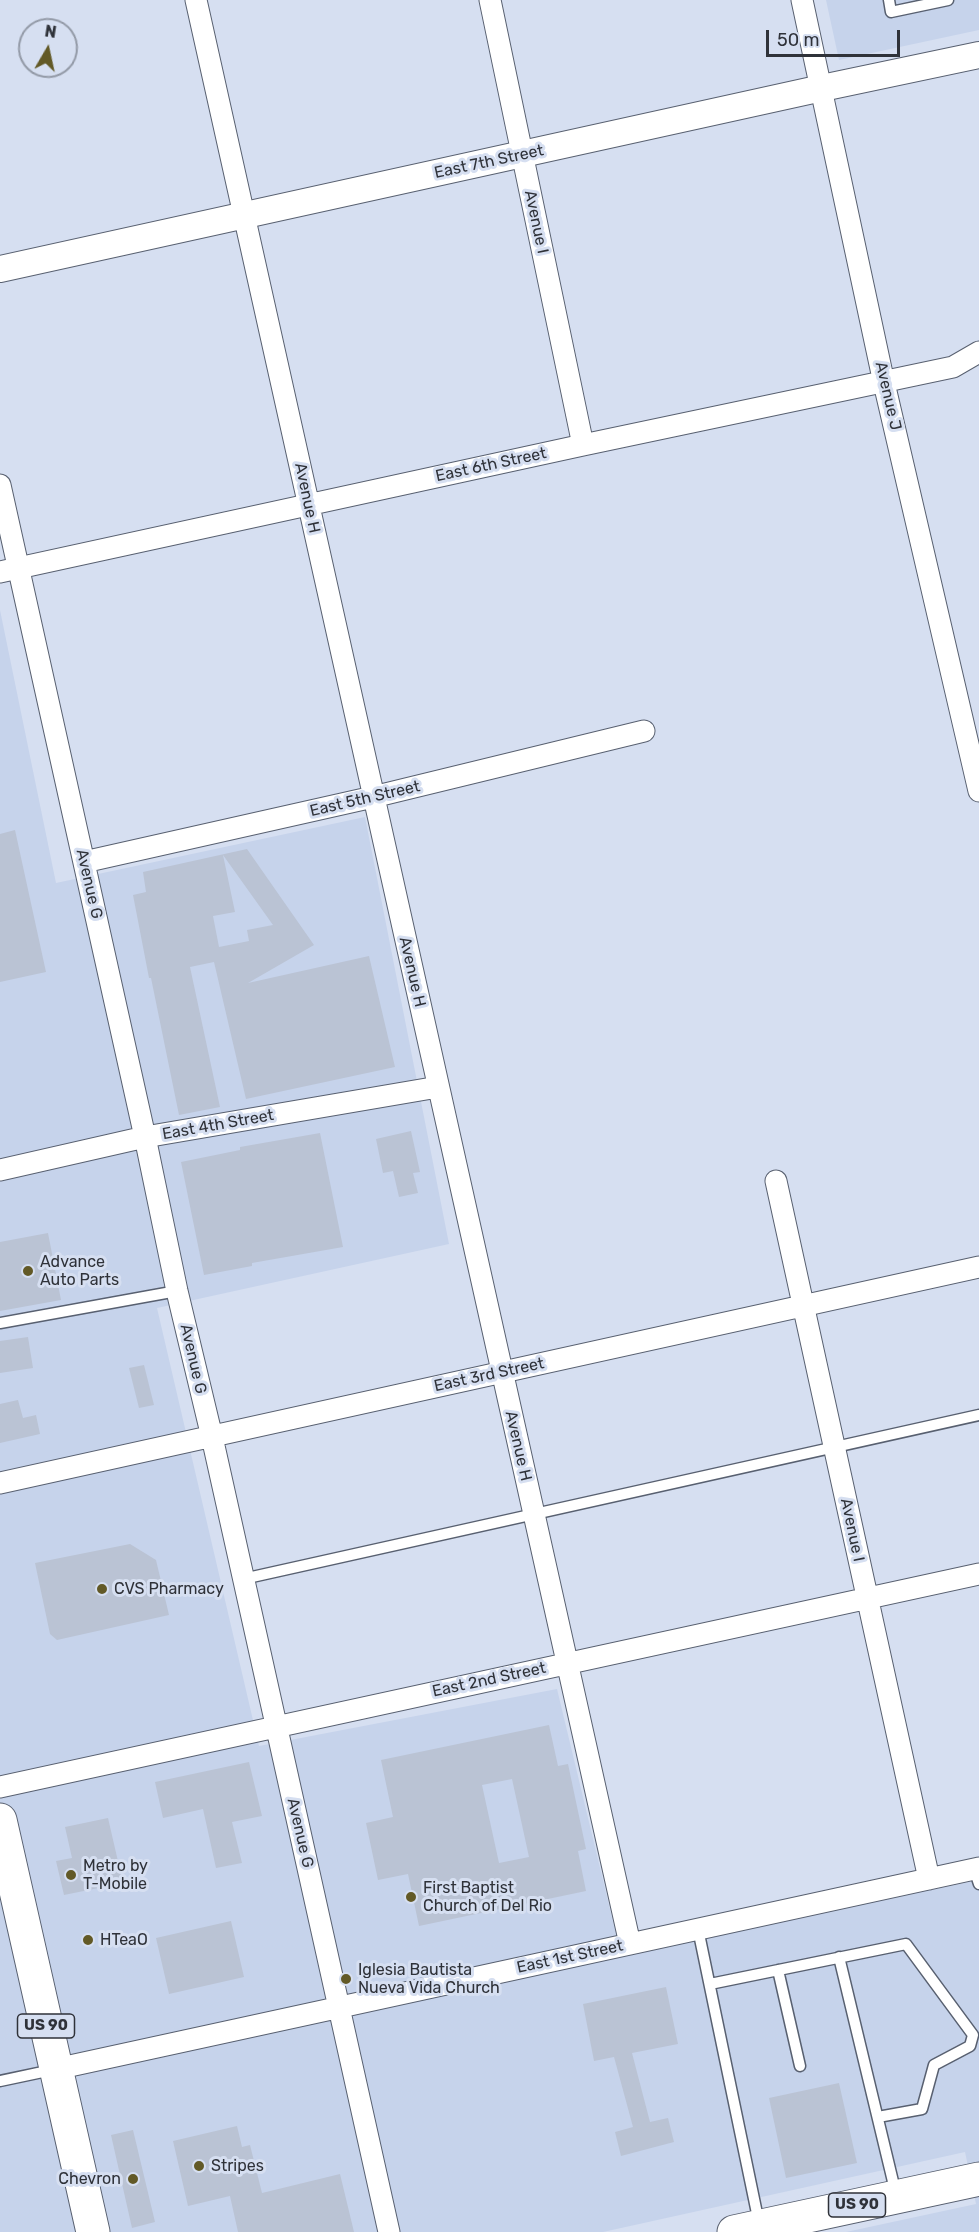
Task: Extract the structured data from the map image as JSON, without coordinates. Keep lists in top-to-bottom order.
{
  "streets": {
    "main road": ["US 90"],
    "street": [
      "East 7th Street",
      "Avenue I",
      "Avenue J",
      "East 6th Street",
      "Avenue H",
      "East 5th Street",
      "Avenue G",
      "East 4th Street",
      "East 3rd Street",
      "East 2nd Street",
      "East 1st Street"
    ]
  },
  "crossings": [
    ["East 7th Street", "Avenue I"],
    ["East 7th Street", "Avenue J"],
    ["East 7th Street", "Avenue H"],
    ["Avenue I", "East 6th Street"],
    ["Avenue I", "East 3rd Street"],
    ["Avenue I", "East 2nd Street"],
    ["Avenue I", "East 1st Street"],
    ["Avenue J", "East 6th Street"],
    ["East 6th Street", "Avenue H"],
    ["East 6th Street", "Avenue G"],
    ["Avenue H", "East 5th Street"],
    ["Avenue H", "East 4th Street"],
    ["Avenue H", "East 3rd Street"],
    ["Avenue H", "East 2nd Street"],
    ["Avenue H", "East 1st Street"],
    ["East 5th Street", "Avenue G"],
    ["Avenue G", "East 4th Street"],
    ["Avenue G", "East 3rd Street"],
    ["Avenue G", "East 2nd Street"],
    ["Avenue G", "East 1st Street"],
    ["East 1st Street", "US 90"]
  ],
  "places": [
    "Advance Auto Parts",
    "CVS Pharmacy",
    "Metro by T-Mobile",
    "First Baptist Church of Del Rio",
    "HTeaO",
    "Iglesia Bautista Nueva Vida Church",
    "Stripes",
    "Chevron"
  ],
  "scale_bar": "50 m",
  "north": "top"
}
